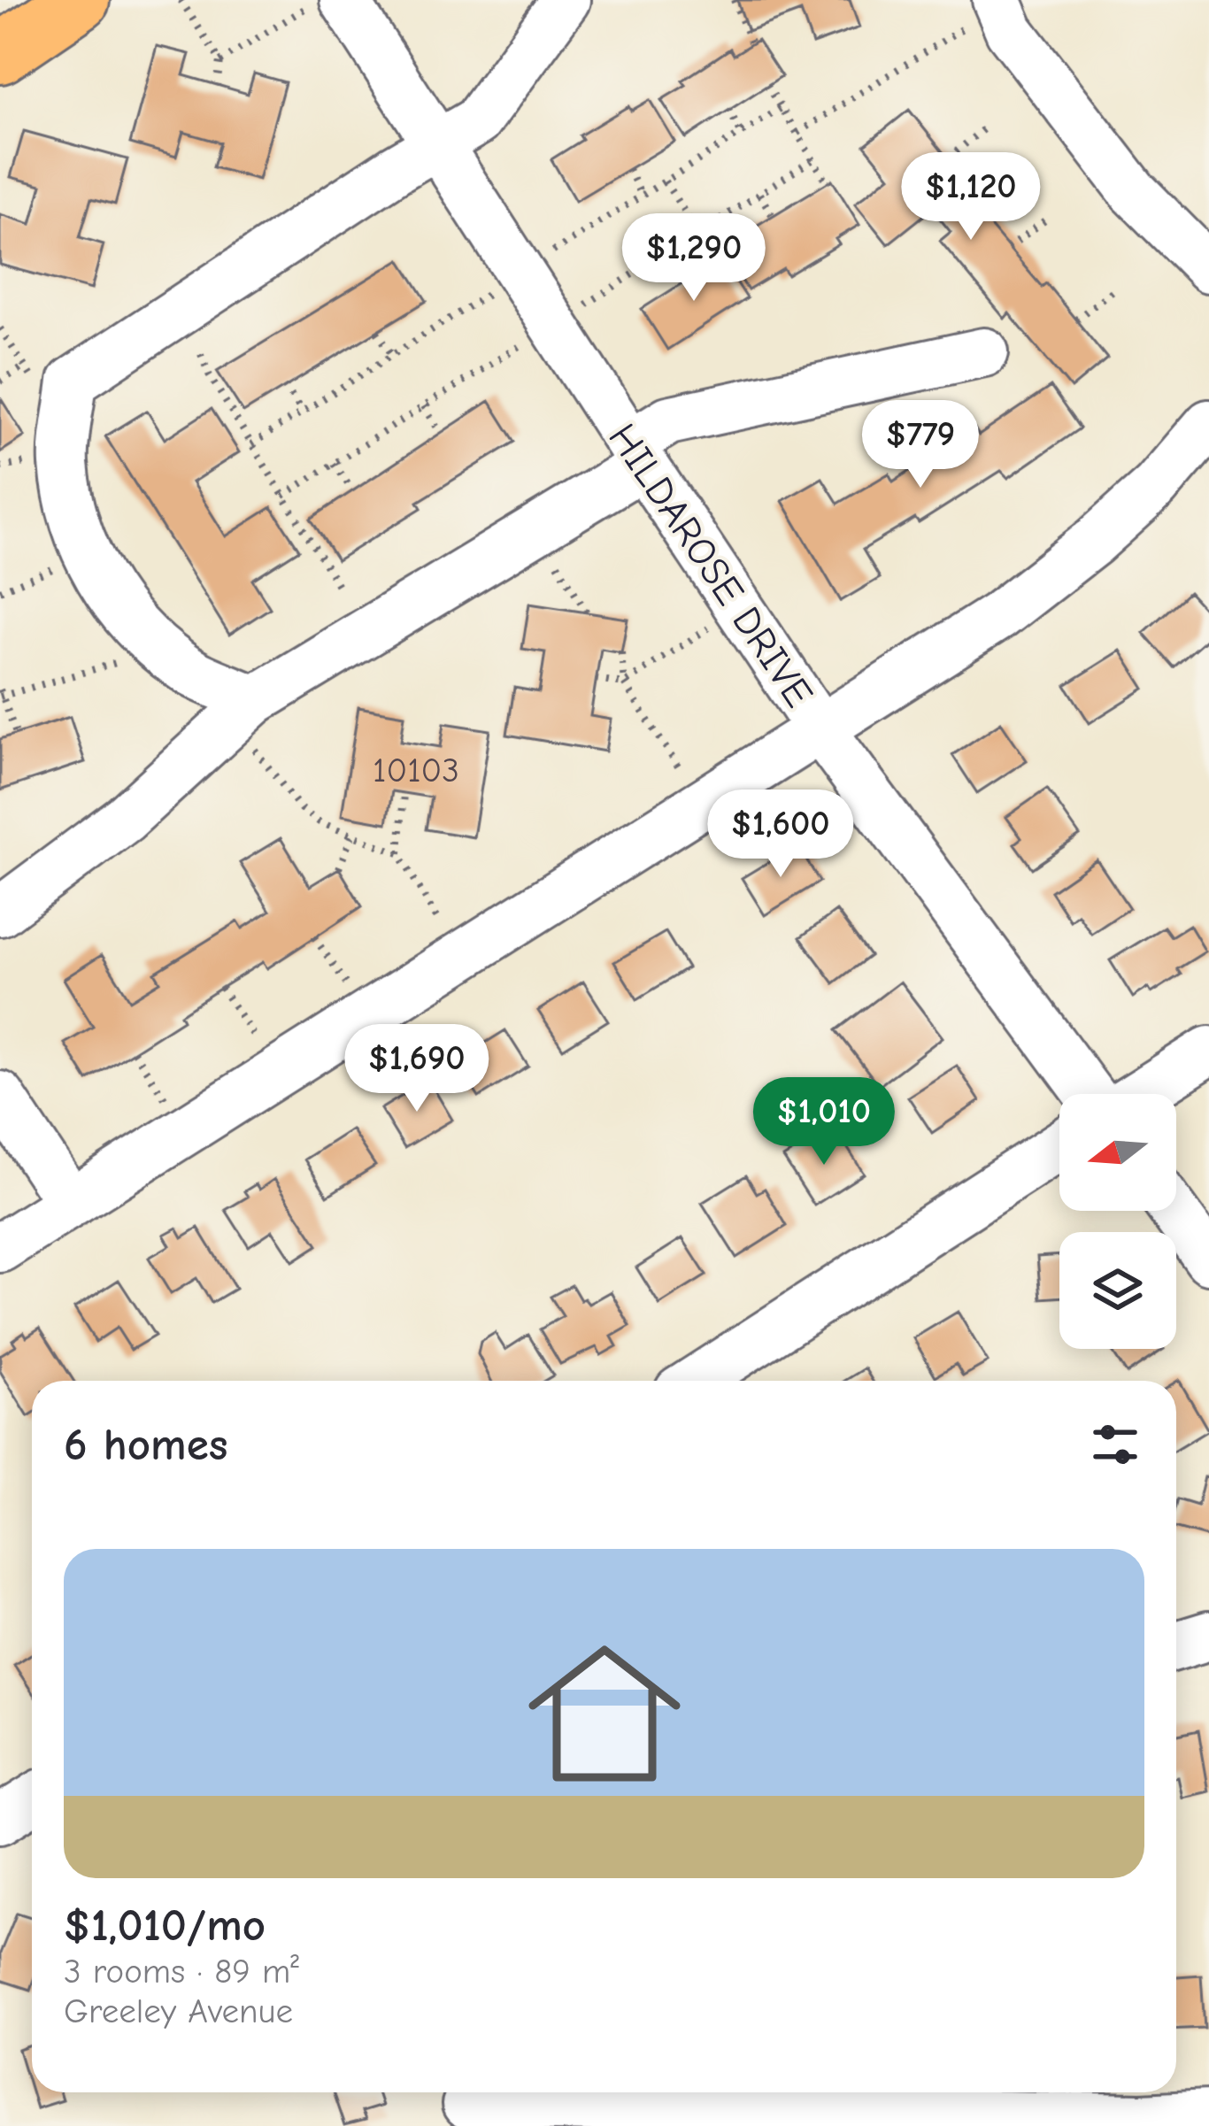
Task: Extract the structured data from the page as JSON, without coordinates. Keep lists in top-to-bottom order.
{
  "streets": {
    "street": ["HILDAROSE DRIVE"]
  },
  "house_numbers": ["10103"],
  "north": "left",
  "page": {
    "price": [
      "$1,120",
      "$1,290",
      "$779",
      "$1,600",
      "$1,690",
      "$1,010"
    ],
    "heading": "6 homes",
    "list": [
      {
        "name": "$1,010/mo",
        "note": "3 rooms · 89 m² · Greeley Avenue"
      }
    ]
  }
}
